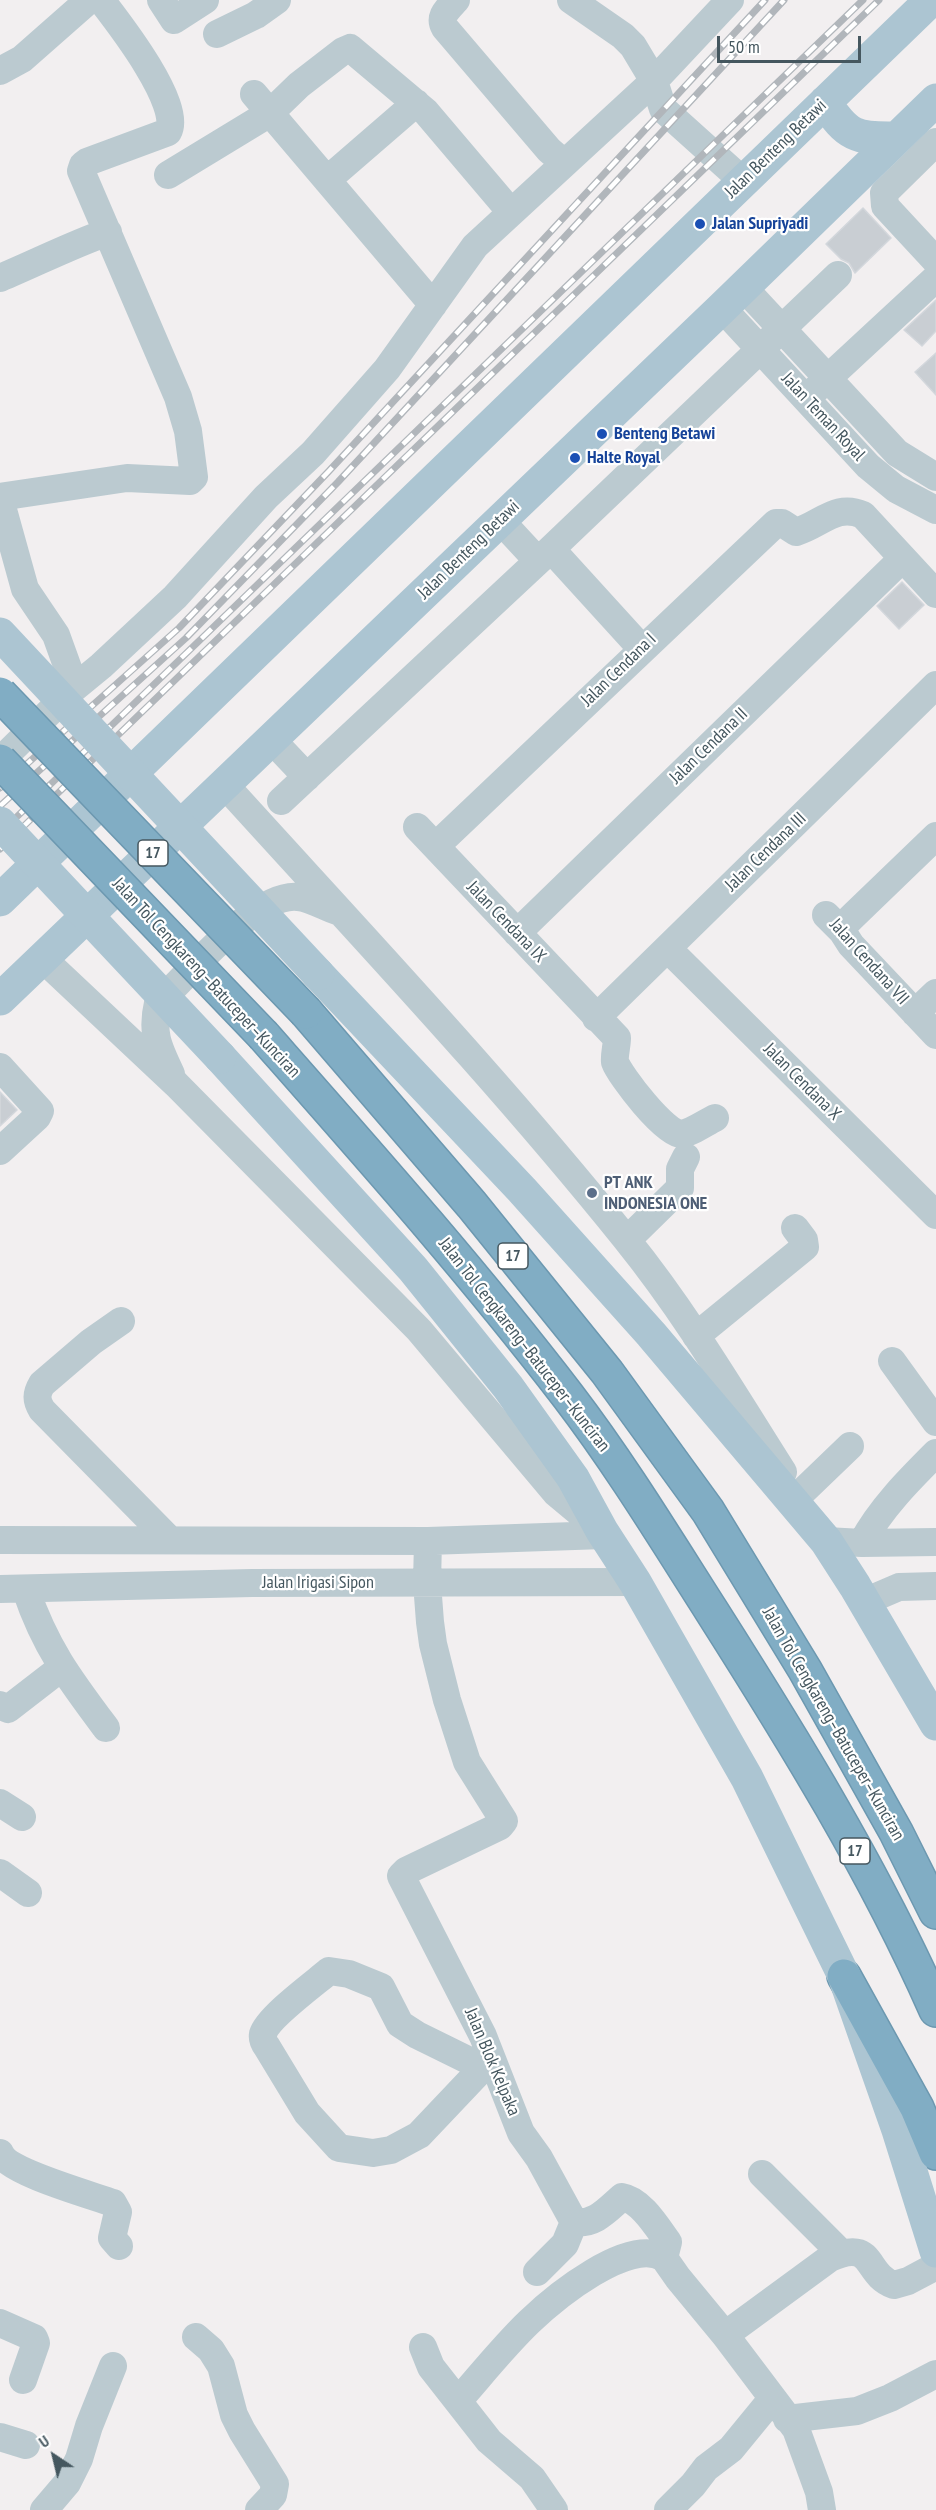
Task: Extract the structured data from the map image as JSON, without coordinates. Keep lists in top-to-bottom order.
{
  "streets": {
    "highway": ["17", "Jalan Tol Cengkareng–Batuceper–Kunciran"],
    "main road": ["Jalan Benteng Betawi"],
    "street": [
      "Jalan Teman Royal",
      "Jalan Cendana I",
      "Jalan Cendana II",
      "Jalan Cendana III",
      "Jalan Cendana IX",
      "Jalan Cendana VII",
      "Jalan Cendana X",
      "Jalan Irigasi Sipon",
      "Jalan Blok Kelpaka"
    ]
  },
  "crossings": [
    ["Jalan Benteng Betawi", "Jalan Teman Royal"],
    ["Jalan Cendana I", "Jalan Cendana II"],
    ["Jalan Cendana I", "Jalan Cendana IX"],
    ["Jalan Cendana II", "Jalan Cendana IX"],
    ["Jalan Cendana III", "Jalan Cendana IX"],
    ["Jalan Cendana III", "Jalan Cendana X"],
    ["Jalan Irigasi Sipon", "Jalan Blok Kelpaka"]
  ],
  "places": [
    "Jalan Supriyadi",
    "Benteng Betawi",
    "Halte Royal",
    "PT ANK INDONESIA ONE"
  ],
  "scale_bar": "50 m",
  "north": "top left"
}
